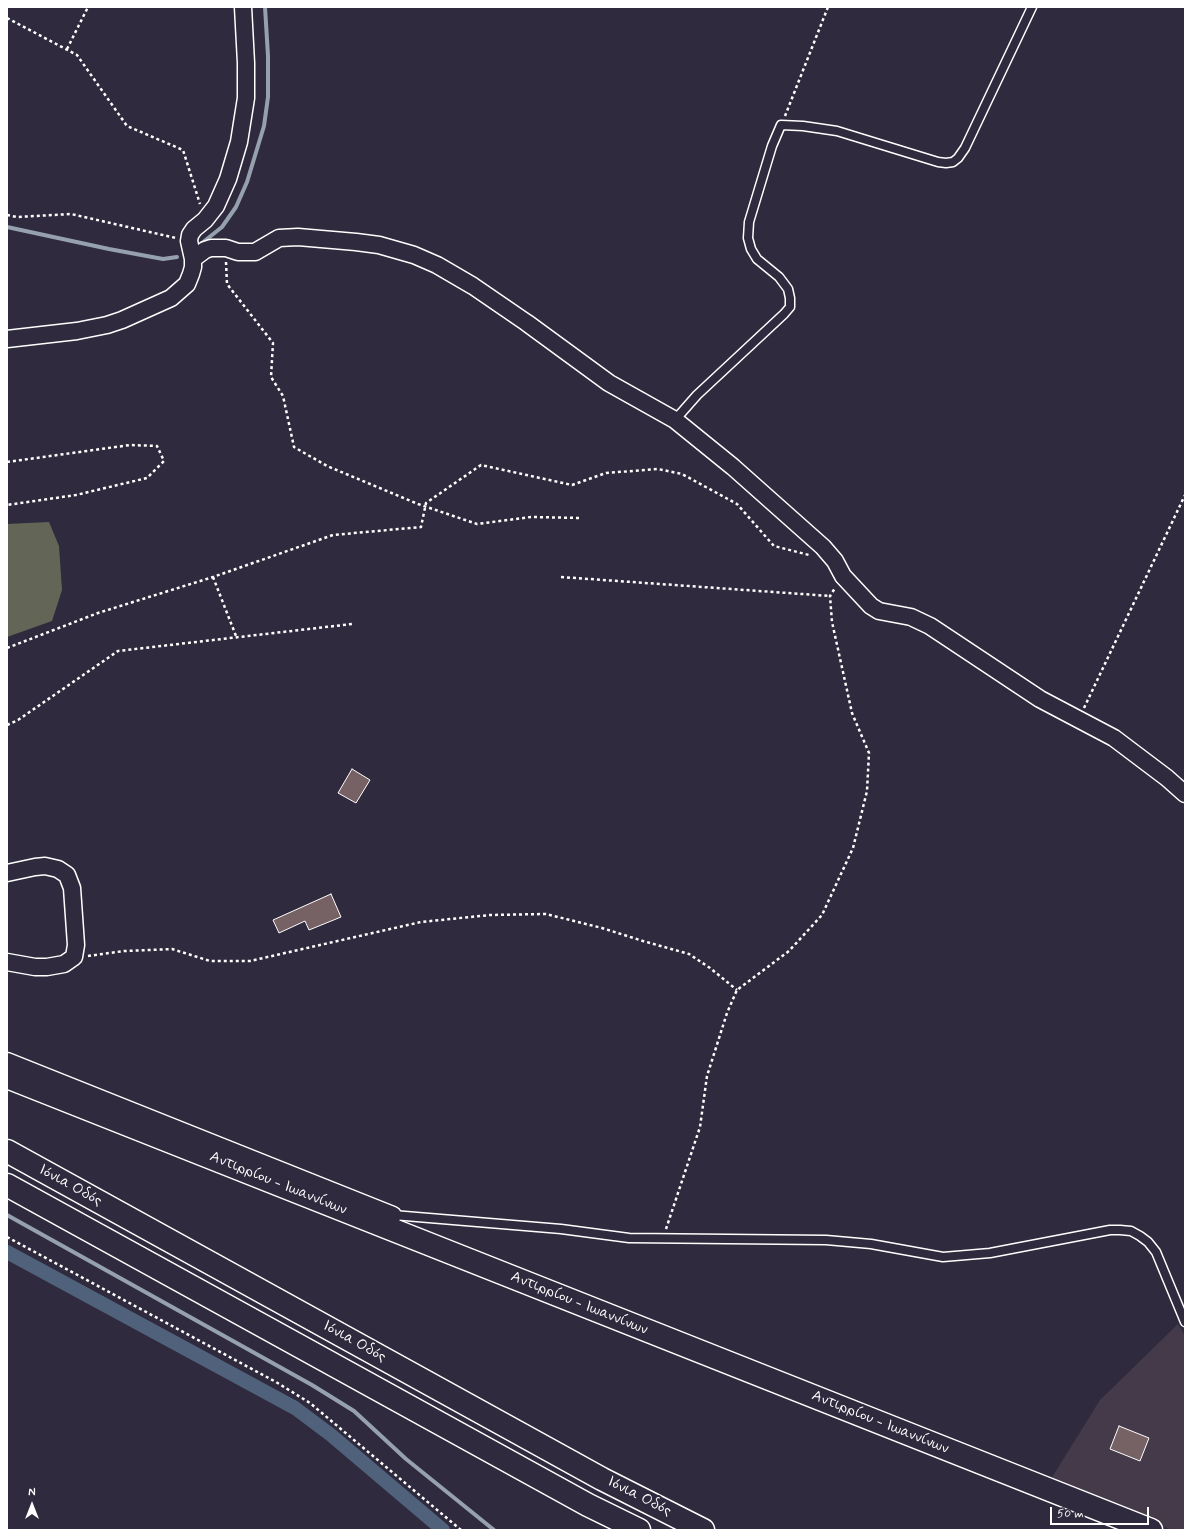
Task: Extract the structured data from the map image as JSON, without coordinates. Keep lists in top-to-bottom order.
{
  "streets": {
    "main road": ["Αντιρρίου - Ιωαννίνων", "Ιόνια Οδός"]
  },
  "scale_bar": "50 m",
  "north": "top"
}
